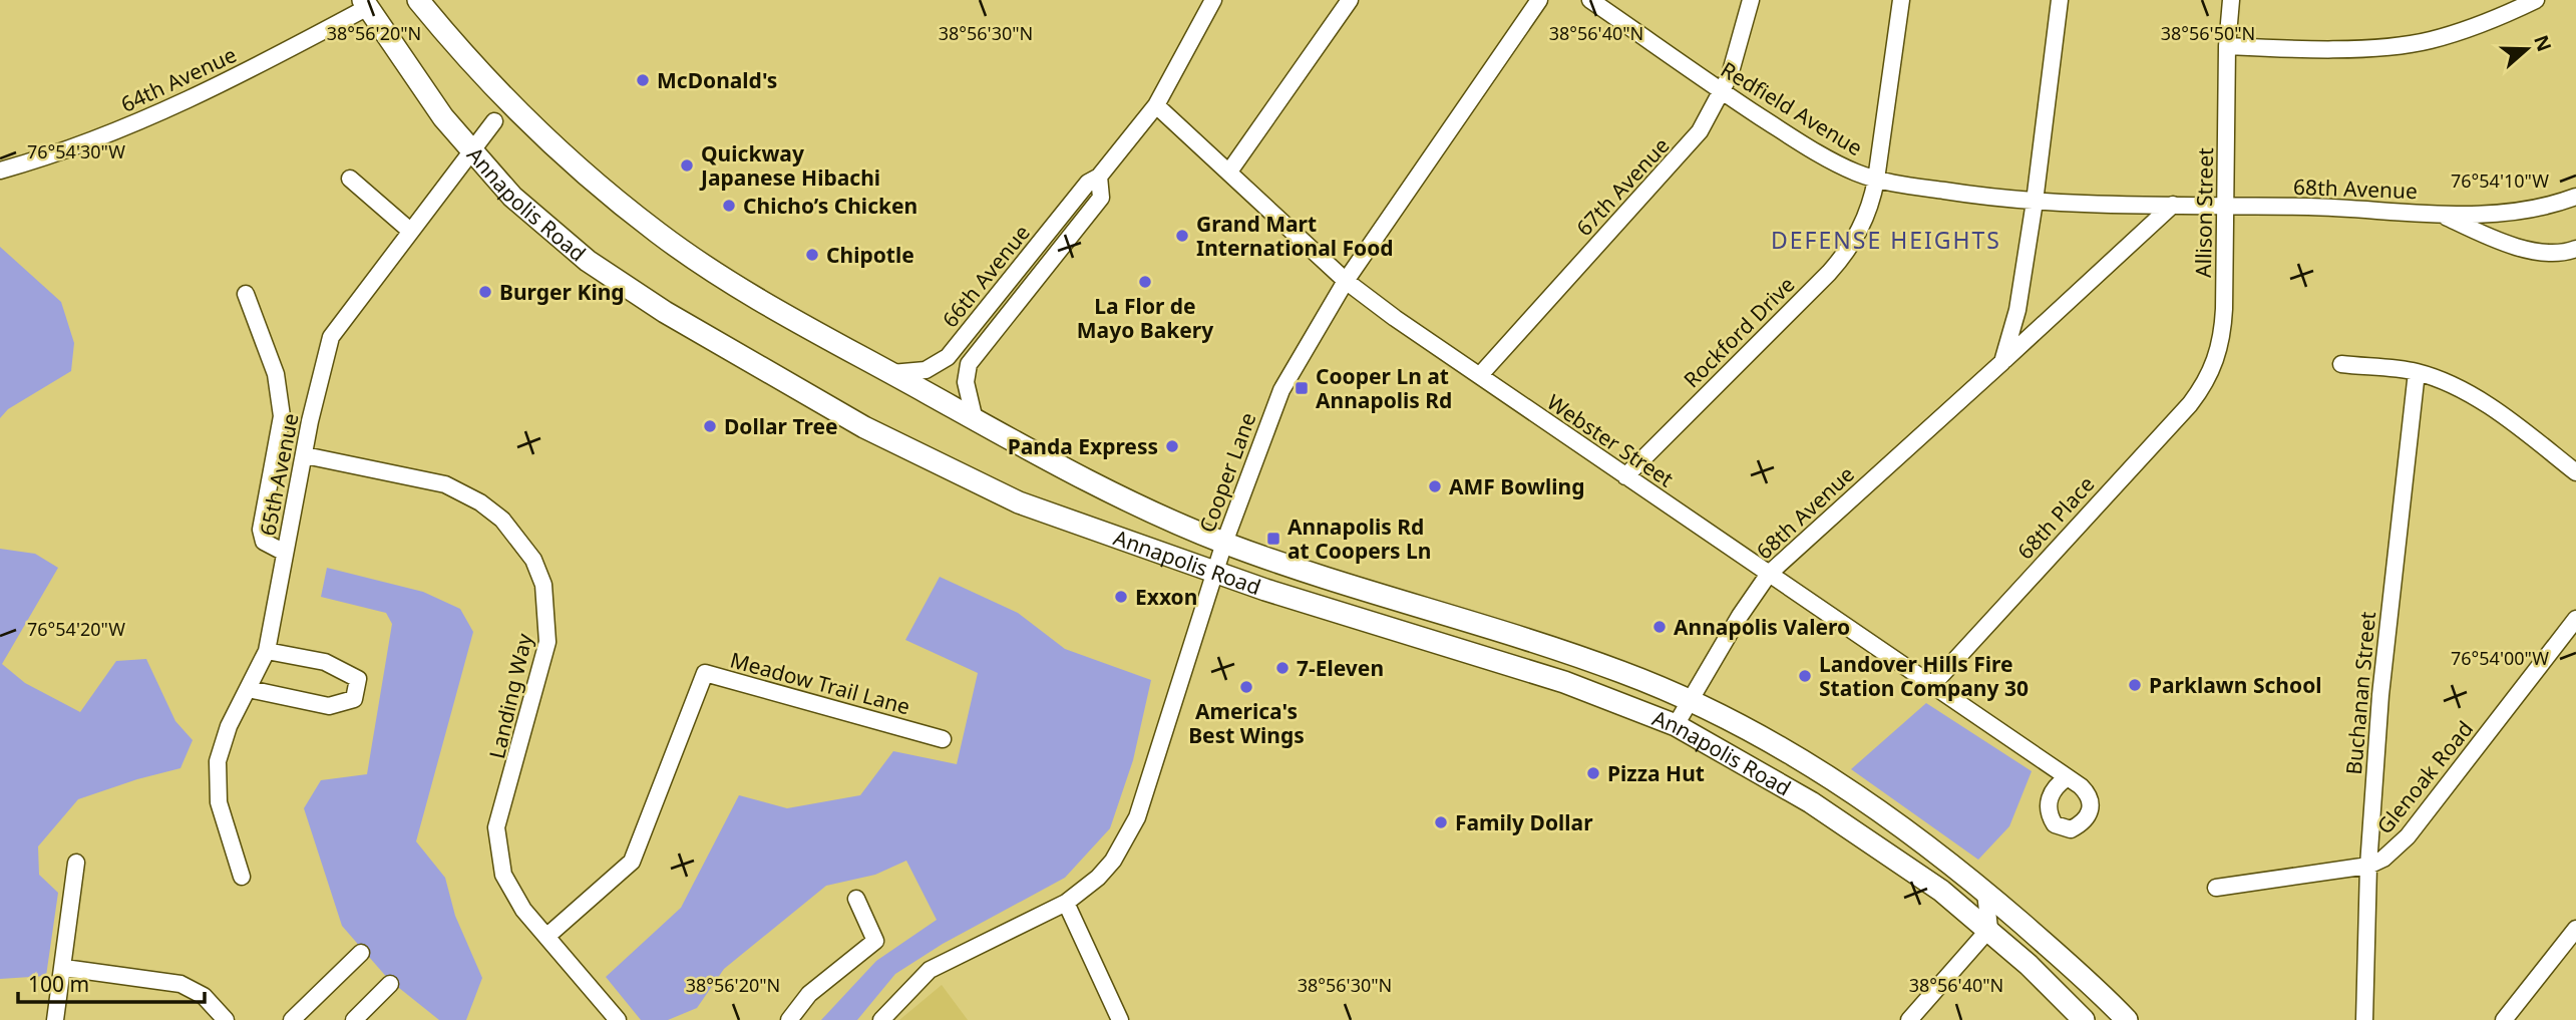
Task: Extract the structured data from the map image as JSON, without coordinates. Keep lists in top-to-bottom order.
{
  "streets": {
    "main road": ["Annapolis Road"],
    "street": [
      "64th Avenue",
      "Redfield Avenue",
      "67th Avenue",
      "68th Avenue",
      "Allison Street",
      "66th Avenue",
      "Rockford Drive",
      "Webster Street",
      "Cooper Lane",
      "65th Avenue",
      "68th Place",
      "Meadow Trail Lane",
      "Buchanan Street",
      "Landing Way",
      "Glenoak Road"
    ]
  },
  "crossings": [
    ["64th Avenue", "Annapolis Road"],
    ["Redfield Avenue", "67th Avenue"],
    ["Redfield Avenue", "68th Avenue"],
    ["Redfield Avenue", "Rockford Drive"],
    ["67th Avenue", "Webster Street"],
    ["68th Avenue", "Annapolis Road"],
    ["68th Avenue", "Allison Street"],
    ["68th Avenue", "Webster Street"],
    ["Annapolis Road", "66th Avenue"],
    ["Annapolis Road", "Cooper Lane"],
    ["Annapolis Road", "65th Avenue"],
    ["Allison Street", "68th Place"],
    ["66th Avenue", "Webster Street"],
    ["Rockford Drive", "Webster Street"],
    ["Webster Street", "Cooper Lane"],
    ["Webster Street", "68th Place"],
    ["65th Avenue", "Landing Way"],
    ["Meadow Trail Lane", "Landing Way"],
    ["Buchanan Street", "Glenoak Road"]
  ],
  "districts": ["DEFENSE HEIGHTS"],
  "places": {
    "other": [
      "McDonald's",
      "Quickway Japanese Hibachi",
      "Chicho’s Chicken",
      "Grand Mart International Food",
      "Chipotle",
      "La Flor de Mayo Bakery",
      "Burger King",
      "Dollar Tree",
      "Panda Express",
      "AMF Bowling",
      "Exxon",
      "Annapolis Valero",
      "7-Eleven",
      "Landover Hills Fire Station Company 30",
      "Parklawn School",
      "America's Best Wings",
      "Pizza Hut",
      "Family Dollar"
    ],
    "transit": ["Cooper Ln at Annapolis Rd", "Annapolis Rd at Coopers Ln"]
  },
  "scale_bar": "100 m",
  "north": "right",
  "coordinates": [
    "38°56'20\"N",
    "38°56'30\"N",
    "38°56'40\"N",
    "38°56'50\"N",
    "76°54'30\"W",
    "76°54'10\"W",
    "76°54'20\"W",
    "76°54'00\"W"
  ]
}
